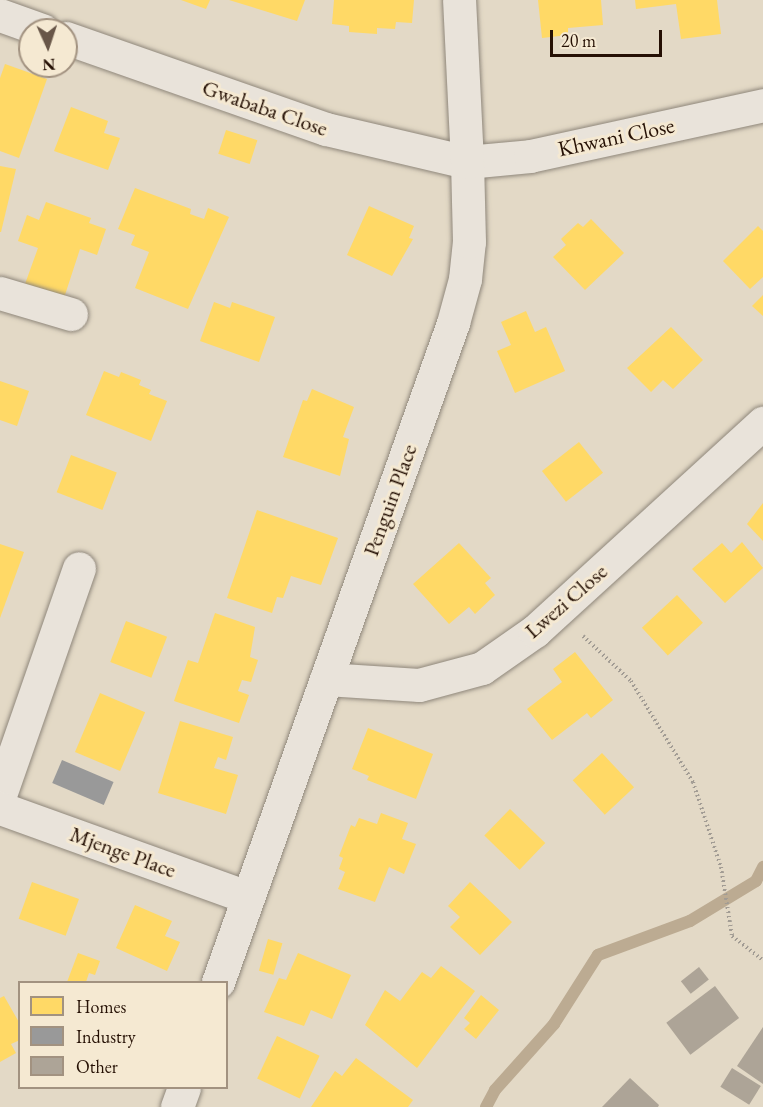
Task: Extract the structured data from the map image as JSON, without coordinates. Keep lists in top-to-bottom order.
{
  "streets": {
    "street": [
      "Gwababa Close",
      "Khwani Close",
      "Penguin Place",
      "Lwezi Close",
      "Mjenge Place"
    ]
  },
  "crossings": [
    ["Gwababa Close", "Khwani Close"],
    ["Gwababa Close", "Penguin Place"],
    ["Khwani Close", "Penguin Place"],
    ["Penguin Place", "Lwezi Close"],
    ["Penguin Place", "Mjenge Place"]
  ],
  "legend": ["Homes", "Industry", "Other"],
  "scale_bar": "20 m",
  "north": "bottom"
}
